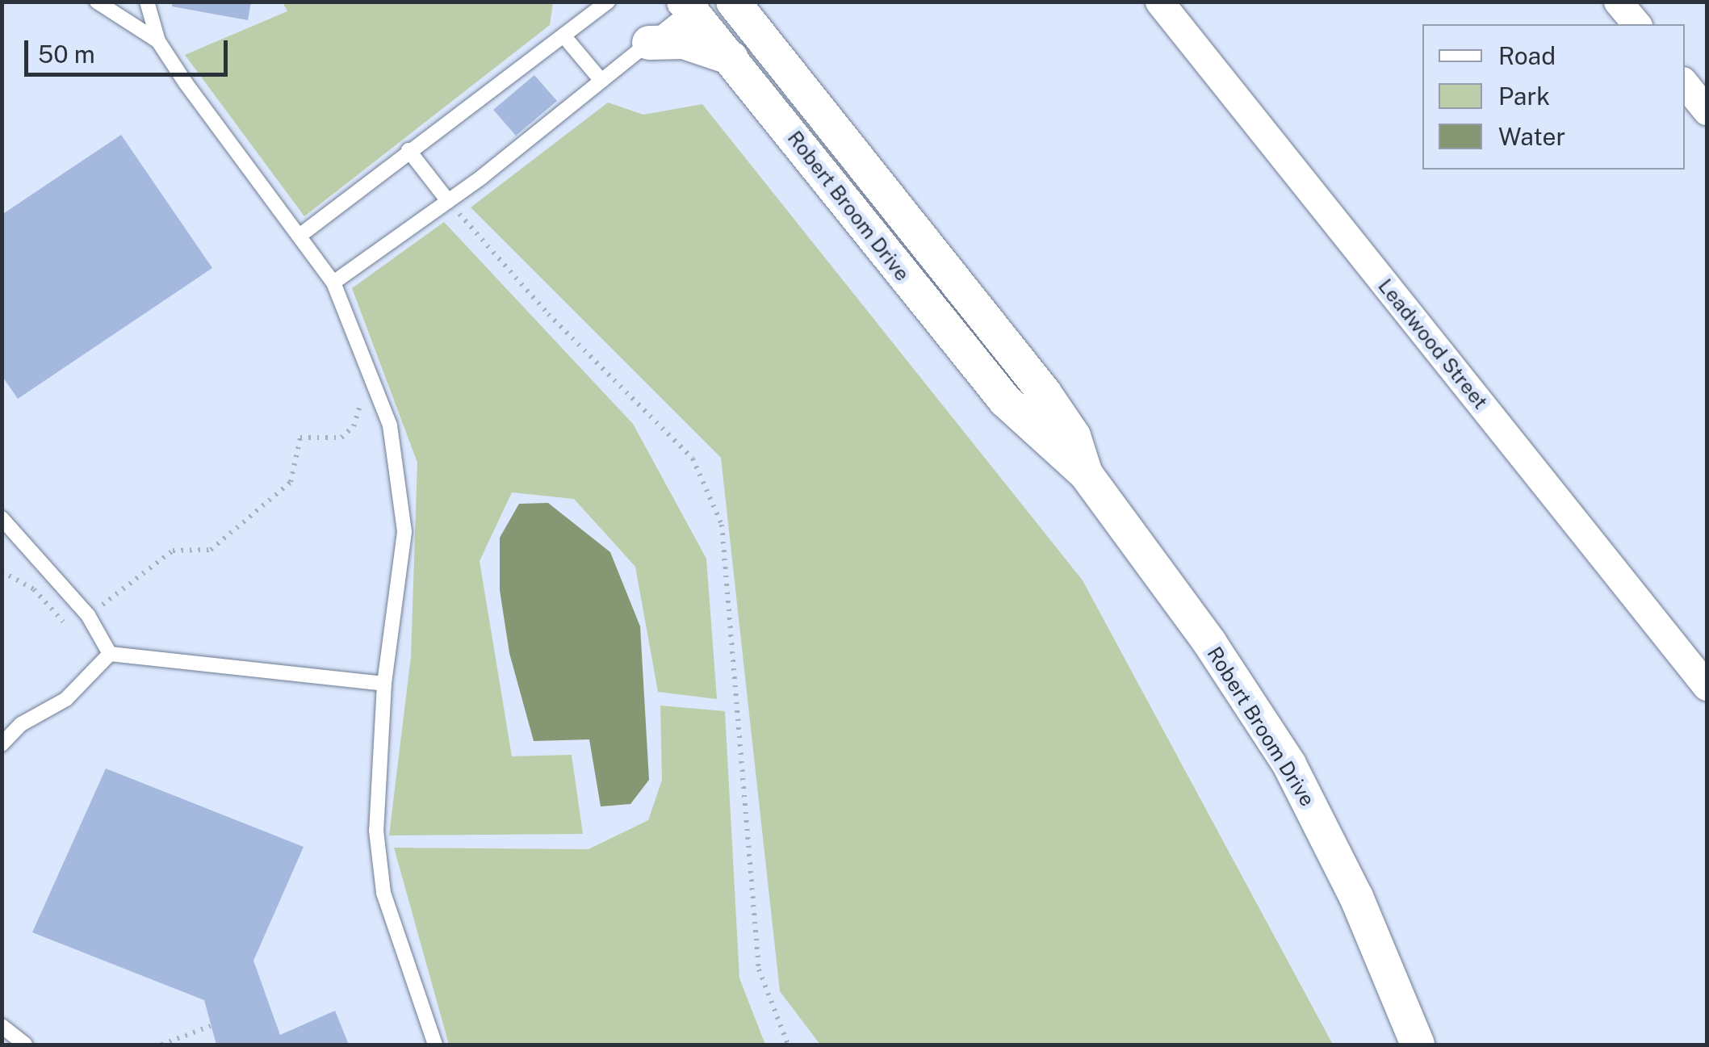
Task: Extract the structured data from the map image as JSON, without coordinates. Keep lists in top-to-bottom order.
{
  "streets": {
    "street": ["Robert Broom Drive", "Leadwood Street"]
  },
  "legend": ["Road", "Park", "Water"],
  "scale_bar": "50 m"
}
